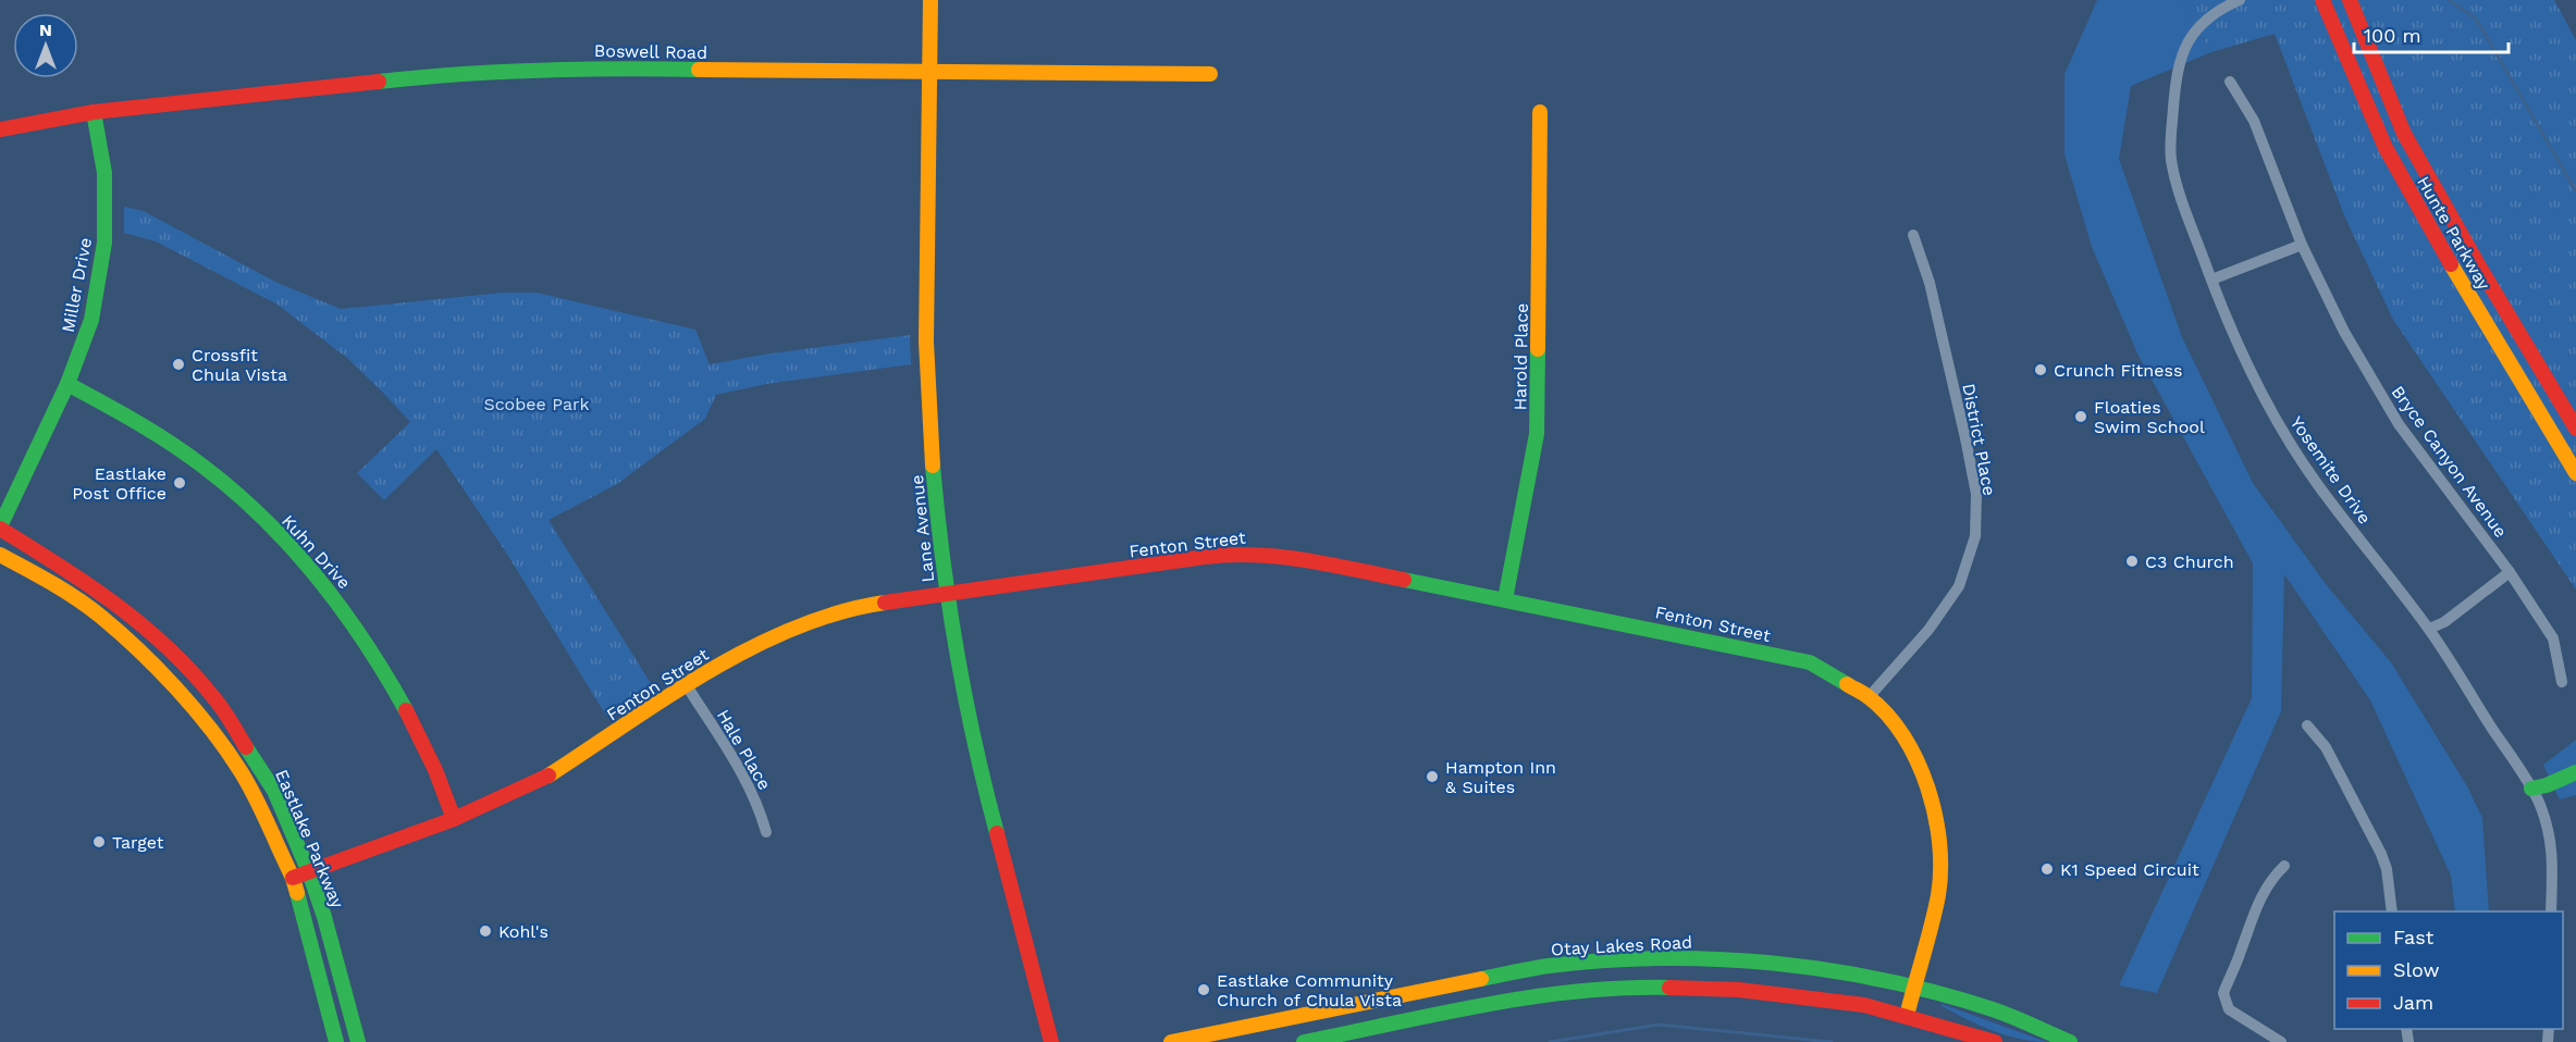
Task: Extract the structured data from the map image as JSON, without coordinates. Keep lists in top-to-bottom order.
{
  "streets": {
    "main road": [
      "Boswell Road",
      "Hunte Parkway",
      "Miller Drive",
      "Harold Place",
      "Lane Avenue",
      "Fenton Street",
      "Kuhn Drive",
      "Eastlake Parkway",
      "Otay Lakes Road"
    ],
    "street": [
      "District Place",
      "Bryce Canyon Avenue",
      "Yosemite Drive",
      "Hale Place"
    ]
  },
  "crossings": [
    ["Boswell Road", "Miller Drive"],
    ["Boswell Road", "Lane Avenue"],
    ["Miller Drive", "Kuhn Drive"],
    ["Miller Drive", "Eastlake Parkway"],
    ["Harold Place", "Fenton Street"],
    ["District Place", "Fenton Street"],
    ["Lane Avenue", "Fenton Street"],
    ["Fenton Street", "Kuhn Drive"],
    ["Fenton Street", "Hale Place"],
    ["Fenton Street", "Eastlake Parkway"],
    ["Fenton Street", "Otay Lakes Road"]
  ],
  "parks": ["Scobee Park"],
  "places": [
    "Crossfit Chula Vista",
    "Crunch Fitness",
    "Floaties Swim School",
    "Eastlake Post Office",
    "C3 Church",
    "Hampton Inn & Suites",
    "Target",
    "K1 Speed Circuit",
    "Kohl's",
    "Eastlake Community Church of Chula Vista"
  ],
  "legend": ["Fast", "Slow", "Jam"],
  "scale_bar": "100 m",
  "north": "top"
}
